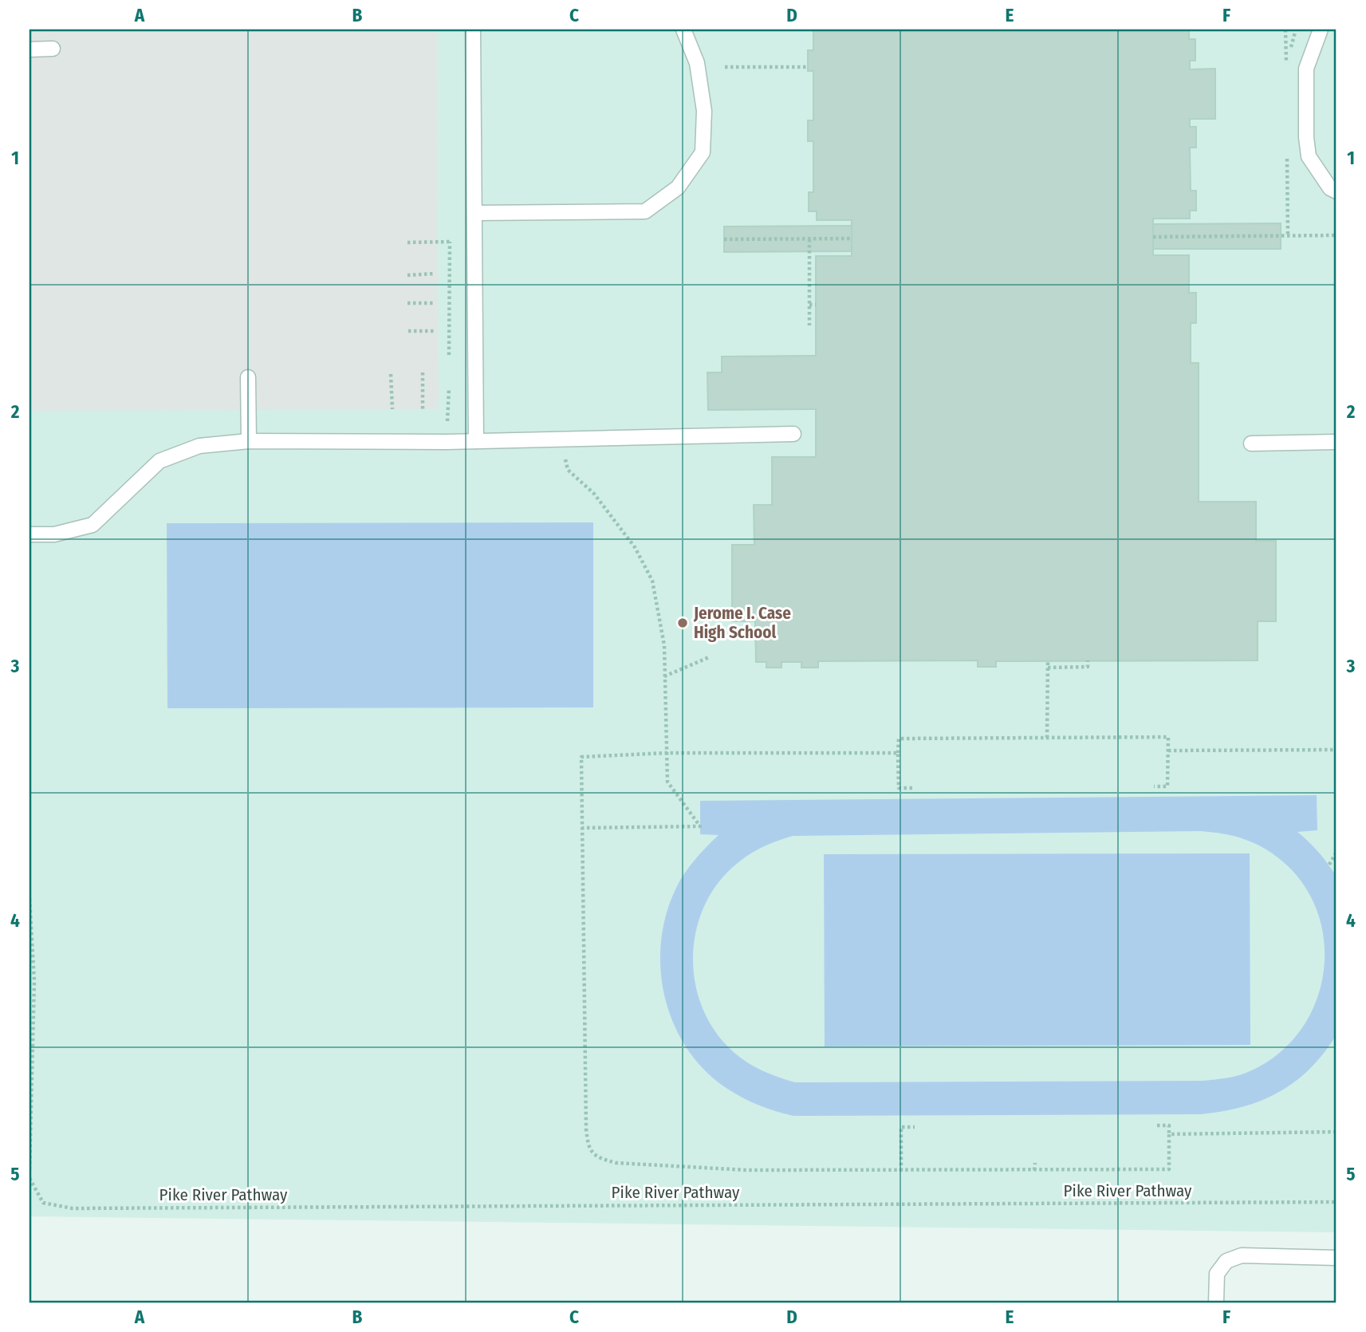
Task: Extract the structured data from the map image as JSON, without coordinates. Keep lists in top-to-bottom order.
{
  "streets": {
    "path": ["Pike River Pathway"]
  },
  "places": ["Jerome I. Case High School"],
  "grid": {
    "columns": [
      "A",
      "B",
      "C",
      "D",
      "E",
      "F"
    ],
    "rows": [
      "1",
      "2",
      "3",
      "4",
      "5"
    ]
  }
}
